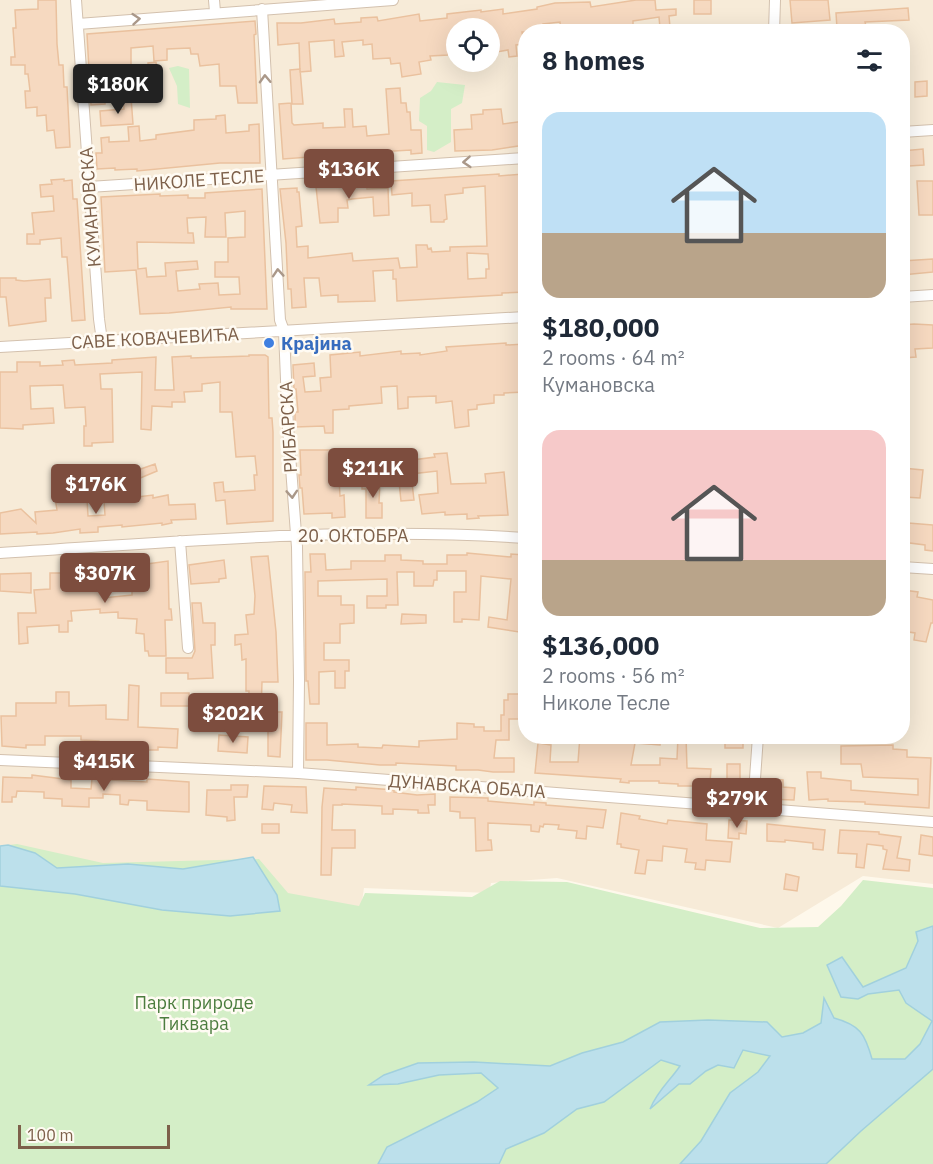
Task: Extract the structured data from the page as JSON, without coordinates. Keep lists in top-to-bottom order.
{
  "streets": {
    "street": [
      "НИКОЛЕ ТЕСЛЕ",
      "КУМАНОВСКА",
      "САВЕ КОВАЧЕВИЋА",
      "РИБАРСКА",
      "20. ОКТОБРА",
      "ДУНАВСКА ОБАЛА"
    ]
  },
  "crossings": [
    ["НИКОЛЕ ТЕСЛЕ", "КУМАНОВСКА"],
    ["НИКОЛЕ ТЕСЛЕ", "РИБАРСКА"],
    ["КУМАНОВСКА", "САВЕ КОВАЧЕВИЋА"],
    ["САВЕ КОВАЧЕВИЋА", "РИБАРСКА"],
    ["РИБАРСКА", "20. ОКТОБРА"],
    ["РИБАРСКА", "ДУНАВСКА ОБАЛА"]
  ],
  "one_way": ["НИКОЛЕ ТЕСЛЕ"],
  "parks": ["Парк природе Тиквара"],
  "places": ["Крајина"],
  "scale_bar": "100 m",
  "page": {
    "heading": "8 homes",
    "price": [
      "$180K",
      "$136K",
      "$211K",
      "$176K",
      "$307K",
      "$202K",
      "$415K",
      "$279K"
    ],
    "list": [
      {
        "name": "$180,000",
        "note": "2 rooms · 64 m² · Кумановска"
      },
      {
        "name": "$136,000",
        "note": "2 rooms · 56 m² · Николе Тесле"
      }
    ],
    "scale": "100 m"
  }
}
